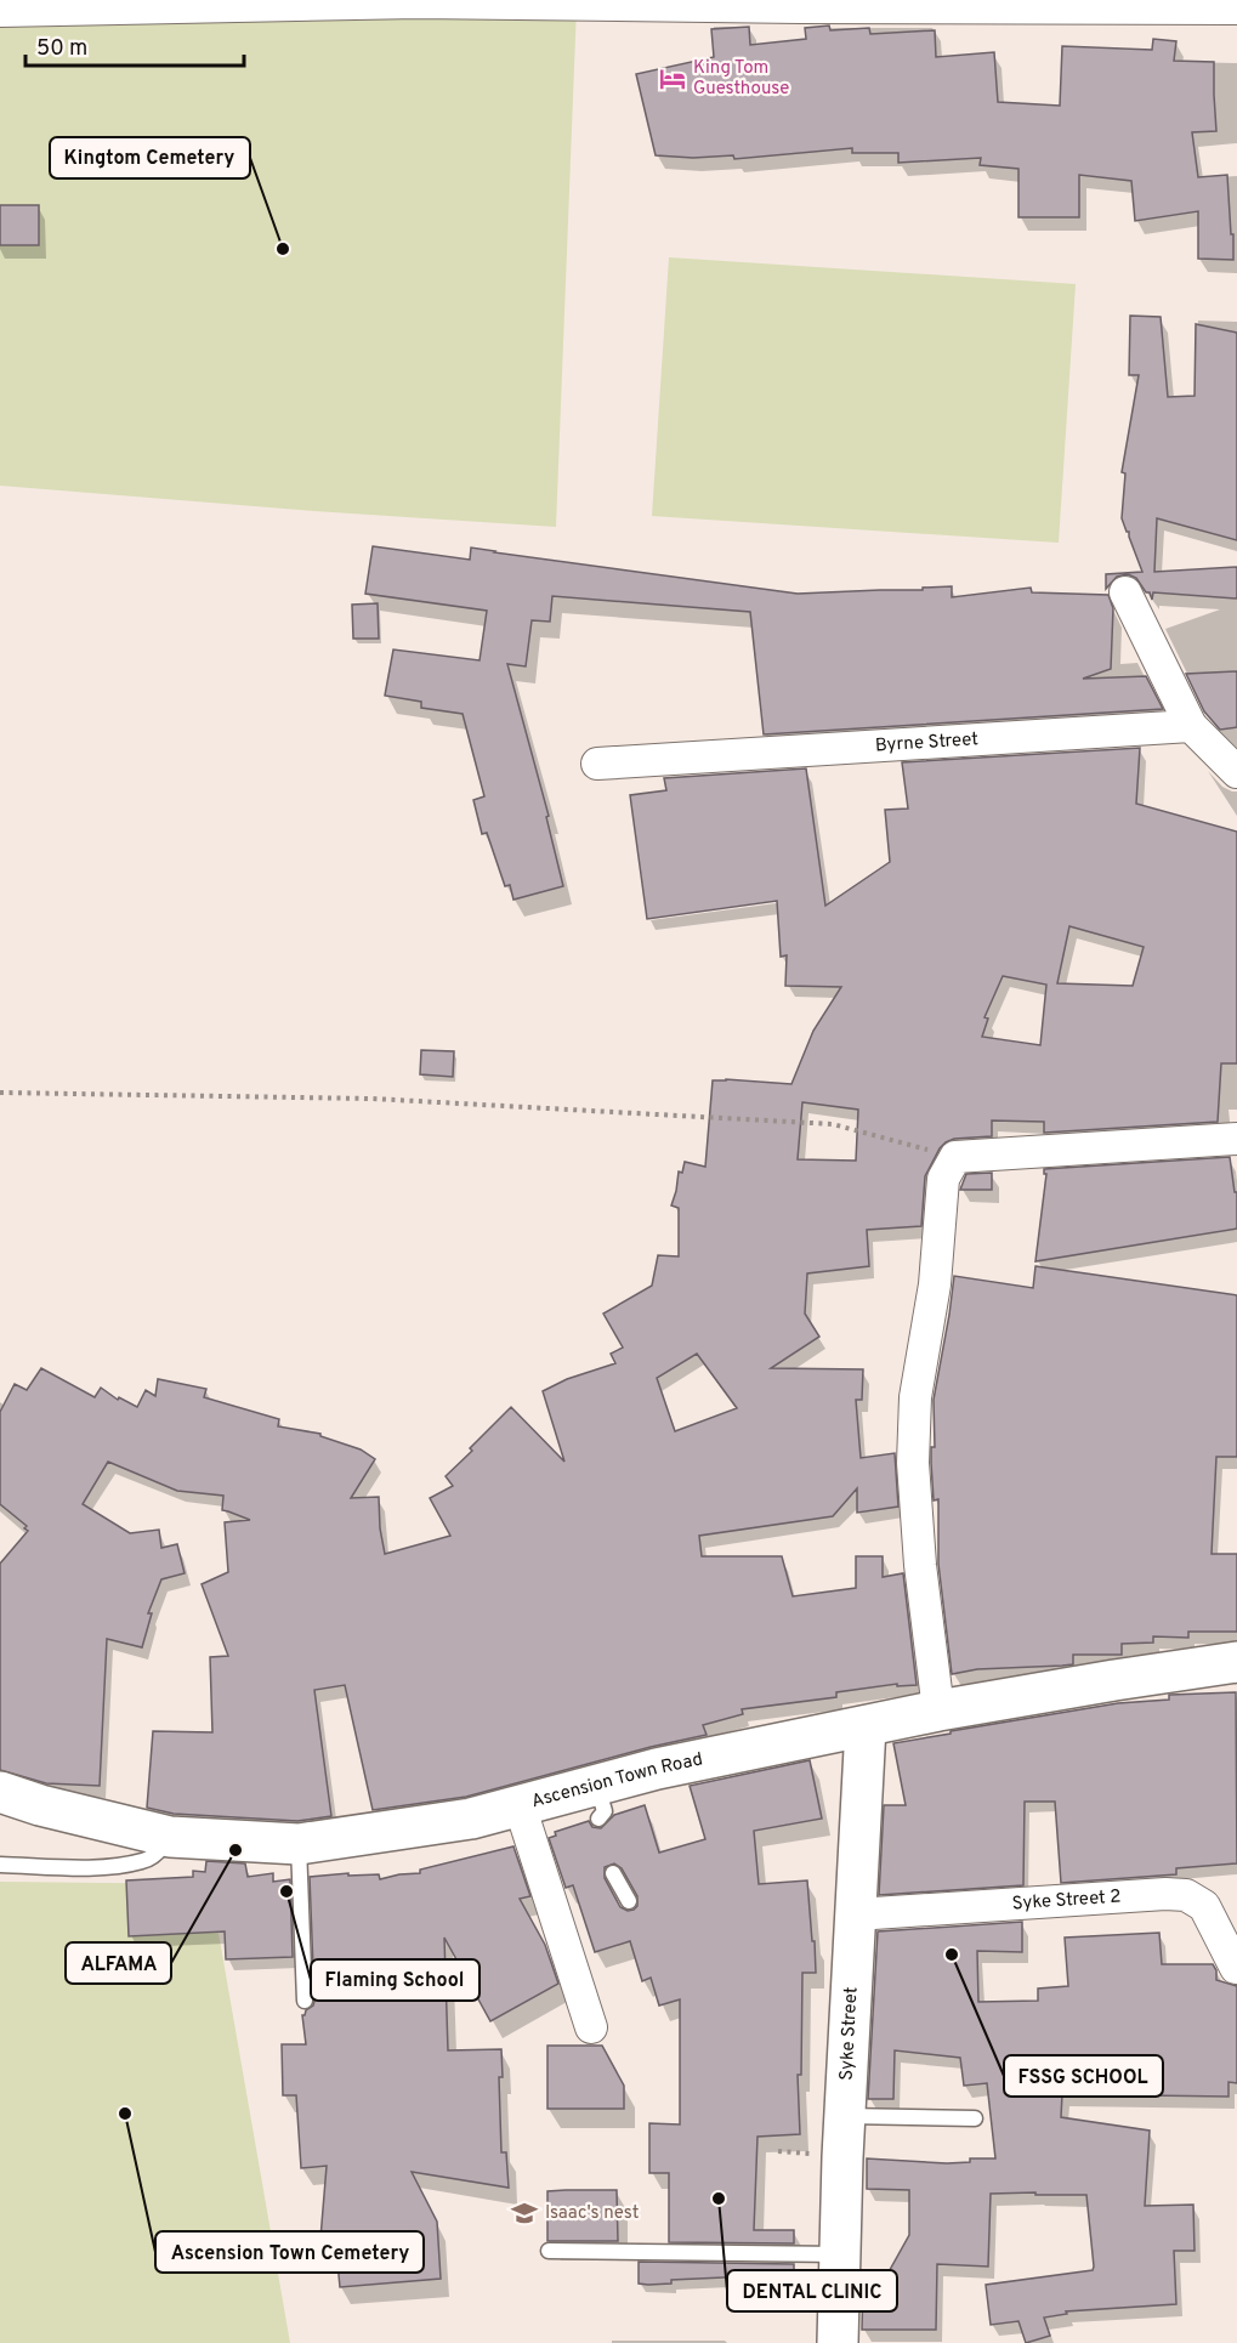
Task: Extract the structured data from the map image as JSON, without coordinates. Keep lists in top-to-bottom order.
{
  "streets": {
    "main road": ["Ascension Town Road", "Syke Street"],
    "street": ["Byrne Street", "Syke Street 2"]
  },
  "crossings": [
    ["Ascension Town Road", "Syke Street"],
    ["Syke Street 2", "Syke Street"]
  ],
  "places": {
    "hotel": ["King Tom Guesthouse"],
    "other": [
      "Kingtom Cemetery",
      "ALFAMA",
      "Flaming School",
      "FSSG SCHOOL",
      "Ascension Town Cemetery",
      "DENTAL CLINIC"
    ],
    "school or university": ["Isaac's nest"]
  },
  "scale_bar": "50 m"
}
